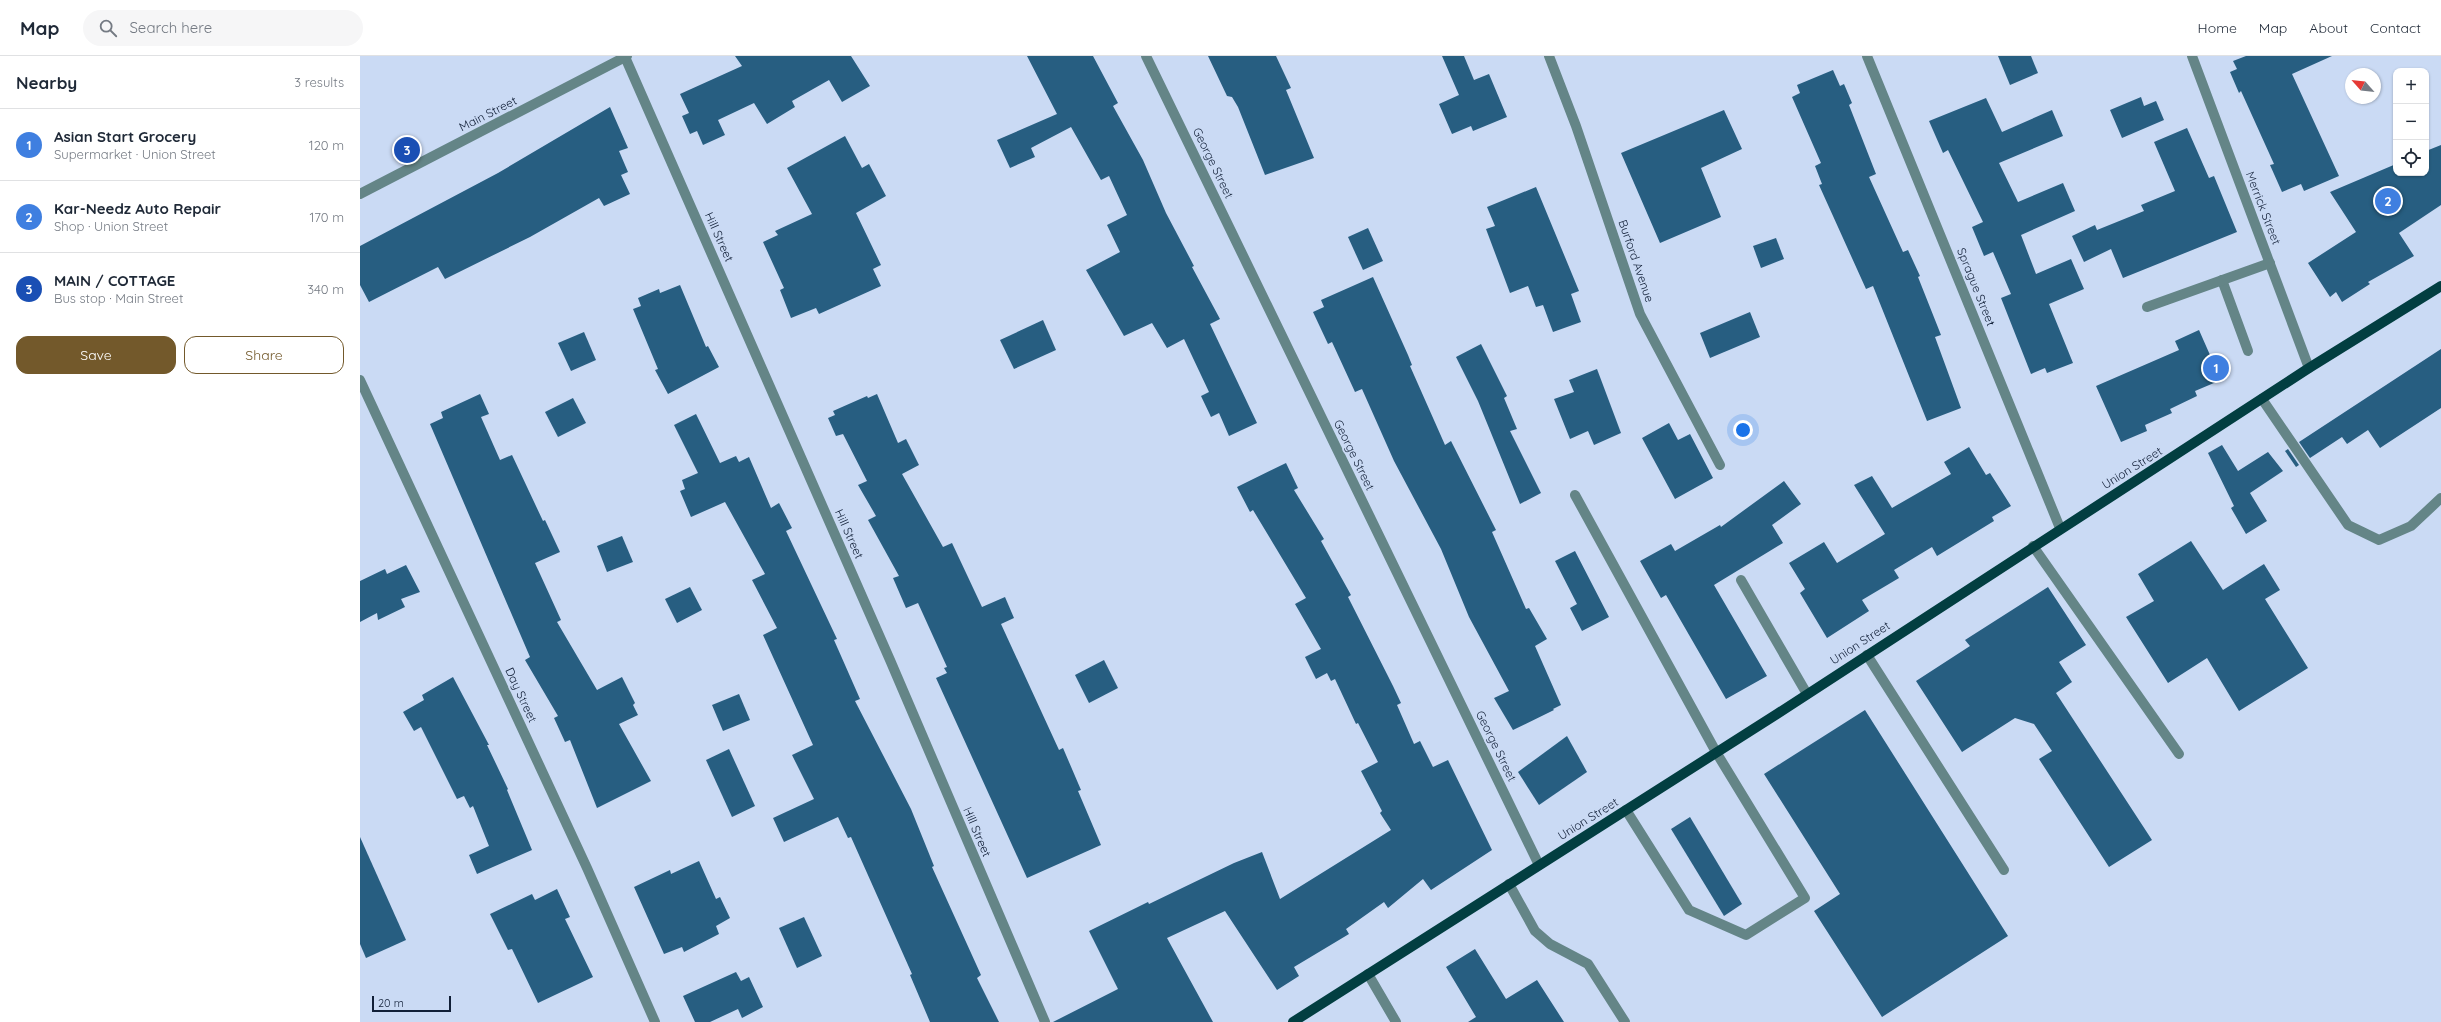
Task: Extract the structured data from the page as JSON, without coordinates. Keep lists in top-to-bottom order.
{
  "streets": {
    "main road": ["Union Street"],
    "street": [
      "Main Street",
      "George Street",
      "Merrick Street",
      "Hill Street",
      "Burford Avenue",
      "Sprague Street",
      "Day Street"
    ]
  },
  "crossings": [
    ["Main Street", "Hill Street"],
    ["George Street", "Union Street"],
    ["Merrick Street", "Union Street"],
    ["Sprague Street", "Union Street"]
  ],
  "scale_bar": "20 m",
  "north": "top left",
  "page": {
    "header": "Map",
    "search": "Search here",
    "nav": [
      "Home",
      "Map",
      "About",
      "Contact"
    ],
    "heading": ["Nearby", "3 results"],
    "map_buttons": ["+", "−"],
    "list": [
      {
        "mark": "1",
        "name": "Asian Start Grocery",
        "note": "Supermarket · Union Street",
        "value": "120 m"
      },
      {
        "mark": "2",
        "name": "Kar-Needz Auto Repair",
        "note": "Shop · Union Street",
        "value": "170 m"
      },
      {
        "mark": "3",
        "name": "MAIN / COTTAGE",
        "note": "Bus stop · Main Street",
        "value": "340 m"
      }
    ],
    "pins": ["3", "2", "1"],
    "buttons": ["Save", "Share"],
    "scale": "20 m"
  }
}
